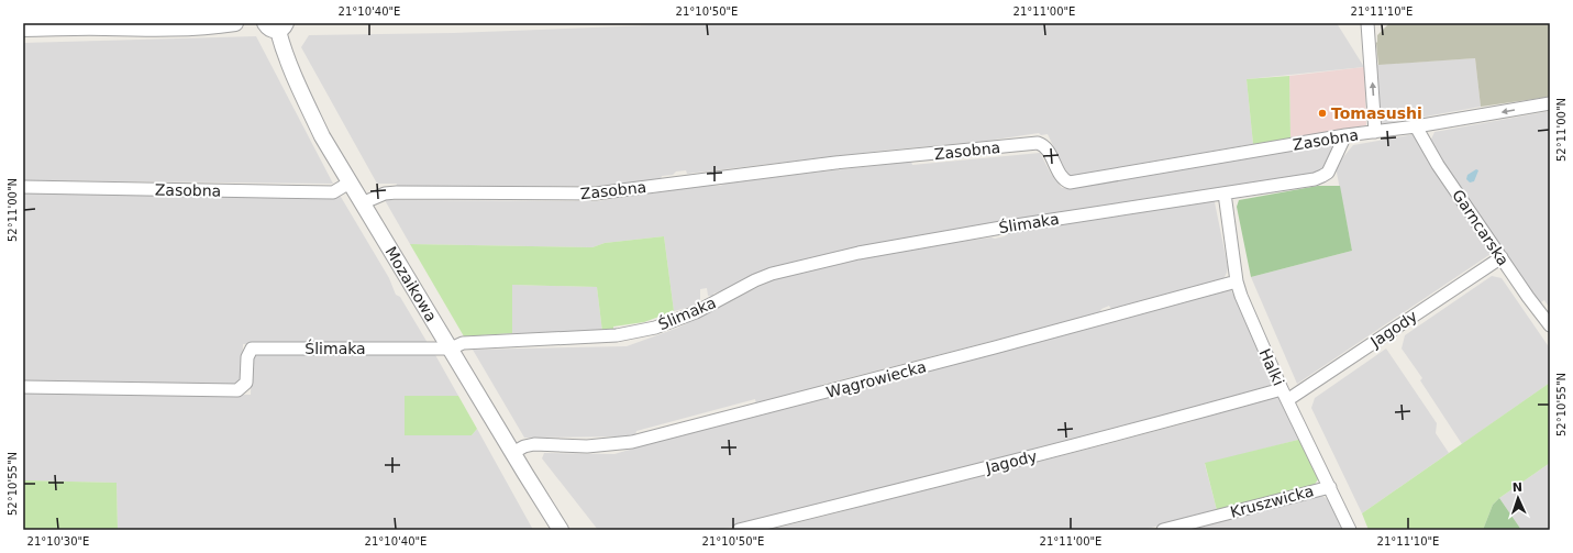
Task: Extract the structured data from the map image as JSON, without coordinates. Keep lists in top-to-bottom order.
{
  "streets": {
    "street": [
      "Zasobna",
      "Ślimaka",
      "Garncarska",
      "Mozaikowa",
      "Jagody",
      "Halki",
      "Wągrowiecka",
      "Kruszwicka"
    ]
  },
  "crossings": [
    ["Zasobna", "Ślimaka"],
    ["Zasobna", "Garncarska"],
    ["Zasobna", "Mozaikowa"],
    ["Ślimaka", "Mozaikowa"],
    ["Ślimaka", "Halki"],
    ["Garncarska", "Jagody"],
    ["Mozaikowa", "Wągrowiecka"],
    ["Jagody", "Halki"],
    ["Halki", "Wągrowiecka"],
    ["Halki", "Kruszwicka"]
  ],
  "places": ["Tomasushi"],
  "north": "top",
  "coordinates": [
    "21°10'40\"E",
    "21°10'50\"E",
    "21°11'00\"E",
    "21°11'10\"E",
    "52°11'00\"N",
    "52°10'55\"N",
    "21°10'30\"E"
  ]
}
